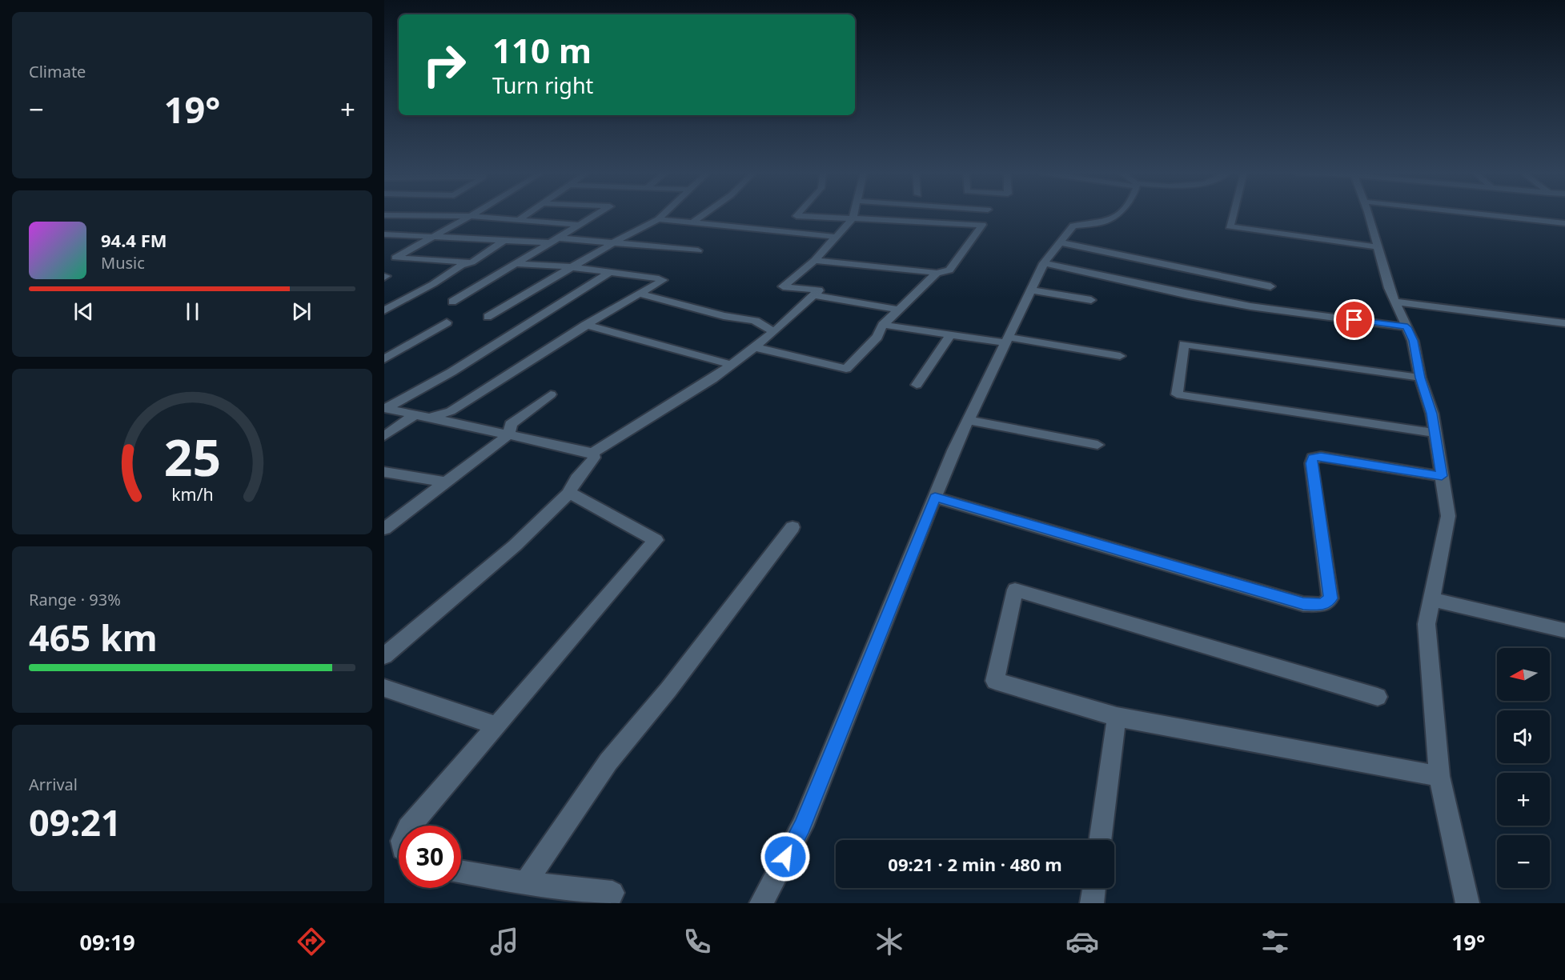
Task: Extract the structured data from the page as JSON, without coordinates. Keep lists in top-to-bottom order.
{
  "north": "left",
  "page": {
    "tile": [
      "Climate",
      ["Range · 93%", "465 km"],
      ["Arrival", "09:21"]
    ],
    "turn": ["110 m", "Turn right"],
    "heat": ["−", "19°", "+"],
    "song": ["94.4 FM", "Music"],
    "map_buttons": ["+", "−"],
    "limit": "30",
    "trip": "09:21 · 2 min · 480 m",
    "tabs": ["09:19", "19°"],
    "gauge": ["25", "km/h"]
  }
}
